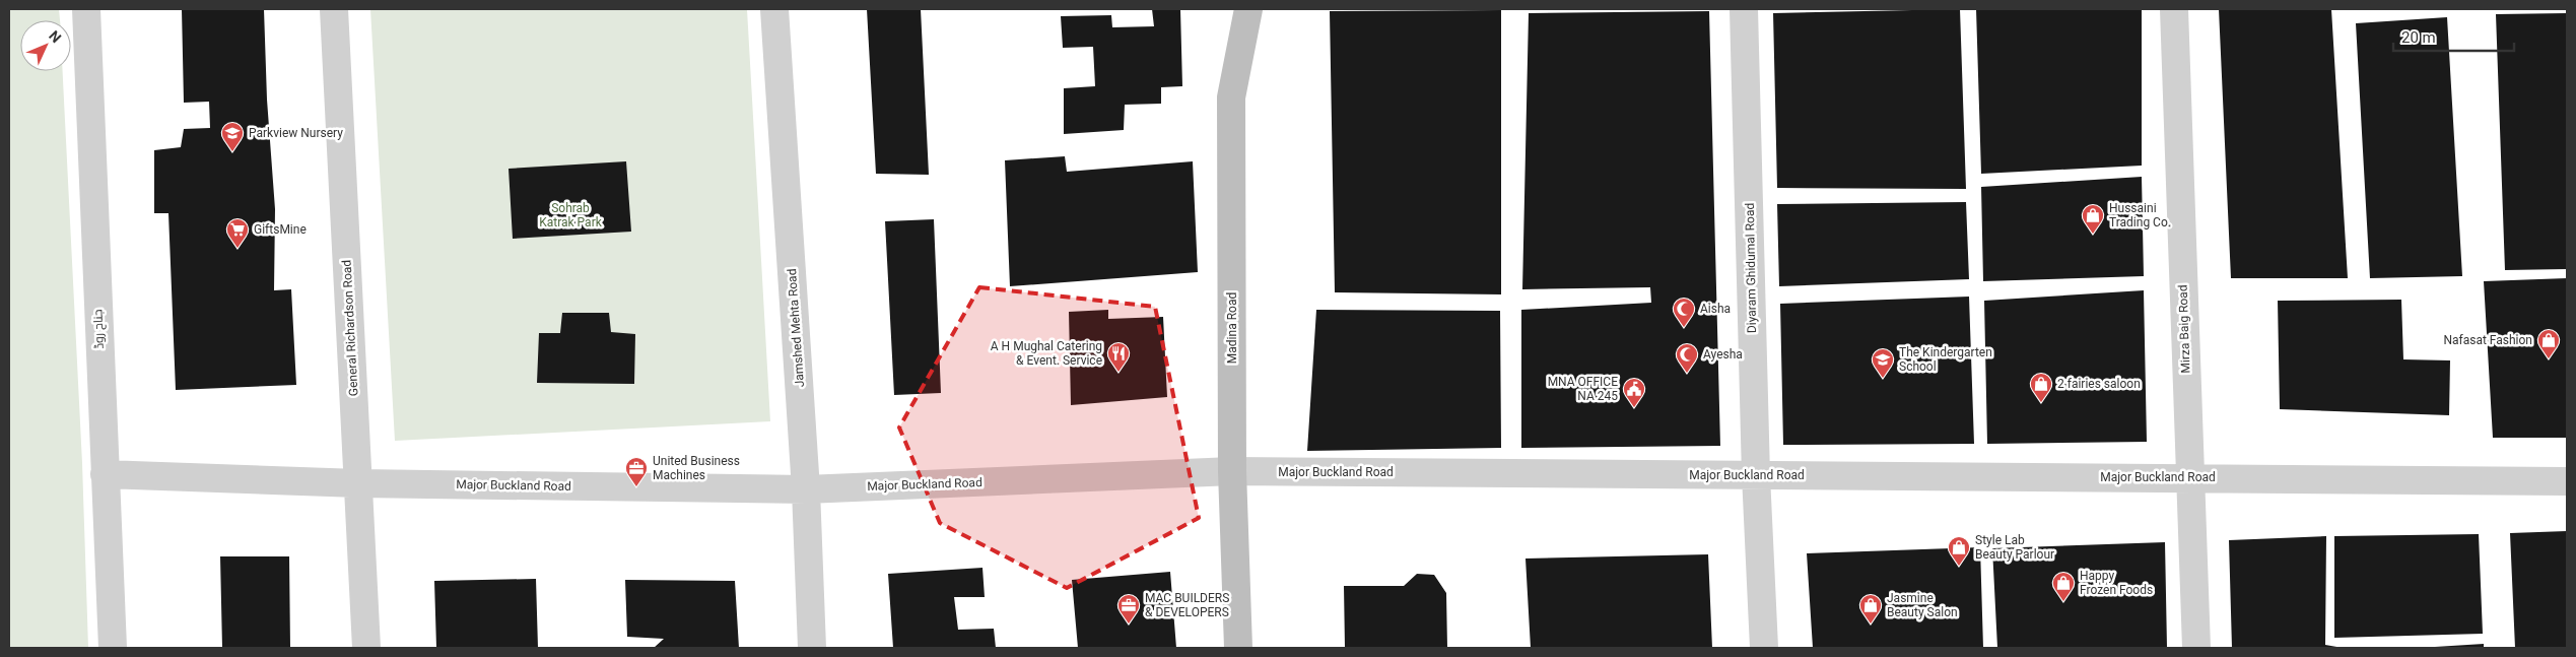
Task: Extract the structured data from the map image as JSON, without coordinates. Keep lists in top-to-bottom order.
{
  "streets": {
    "main road": ["Madina Road"],
    "street": [
      "Diyaram Ghidumal Road",
      "General Richardson Road",
      "Jamshed Mehta Road",
      "جناح روڈ",
      "Mirza Baig Road",
      "Major Buckland Road"
    ]
  },
  "crossings": [
    ["Diyaram Ghidumal Road", "Major Buckland Road"],
    ["General Richardson Road", "Major Buckland Road"],
    ["Jamshed Mehta Road", "Major Buckland Road"],
    ["Madina Road", "Major Buckland Road"],
    ["جناح روڈ", "Major Buckland Road"],
    ["Mirza Baig Road", "Major Buckland Road"]
  ],
  "parks": ["Sohrab Katrak Park"],
  "places": {
    "school or university": ["Parkview Nursery", "The Kindergarten School"],
    "shop": [
      "Hussaini Trading Co.",
      "Nafasat Fashion",
      "2 fairies saloon",
      "Style Lab Beauty Parlour",
      "Happy Frozen Foods",
      "Jasmine Beauty Salon"
    ],
    "supermarket": ["GiftsMine"],
    "mosque": ["Aisha", "Ayesha"],
    "restaurant": ["A H Mughal Catering & Event. Service"],
    "public building": ["MNA OFFICE NA 245"],
    "office": ["United Business Machines", "MAC BUILDERS & DEVELOPERS"]
  },
  "scale_bar": "20 m",
  "north": "top right"
}
